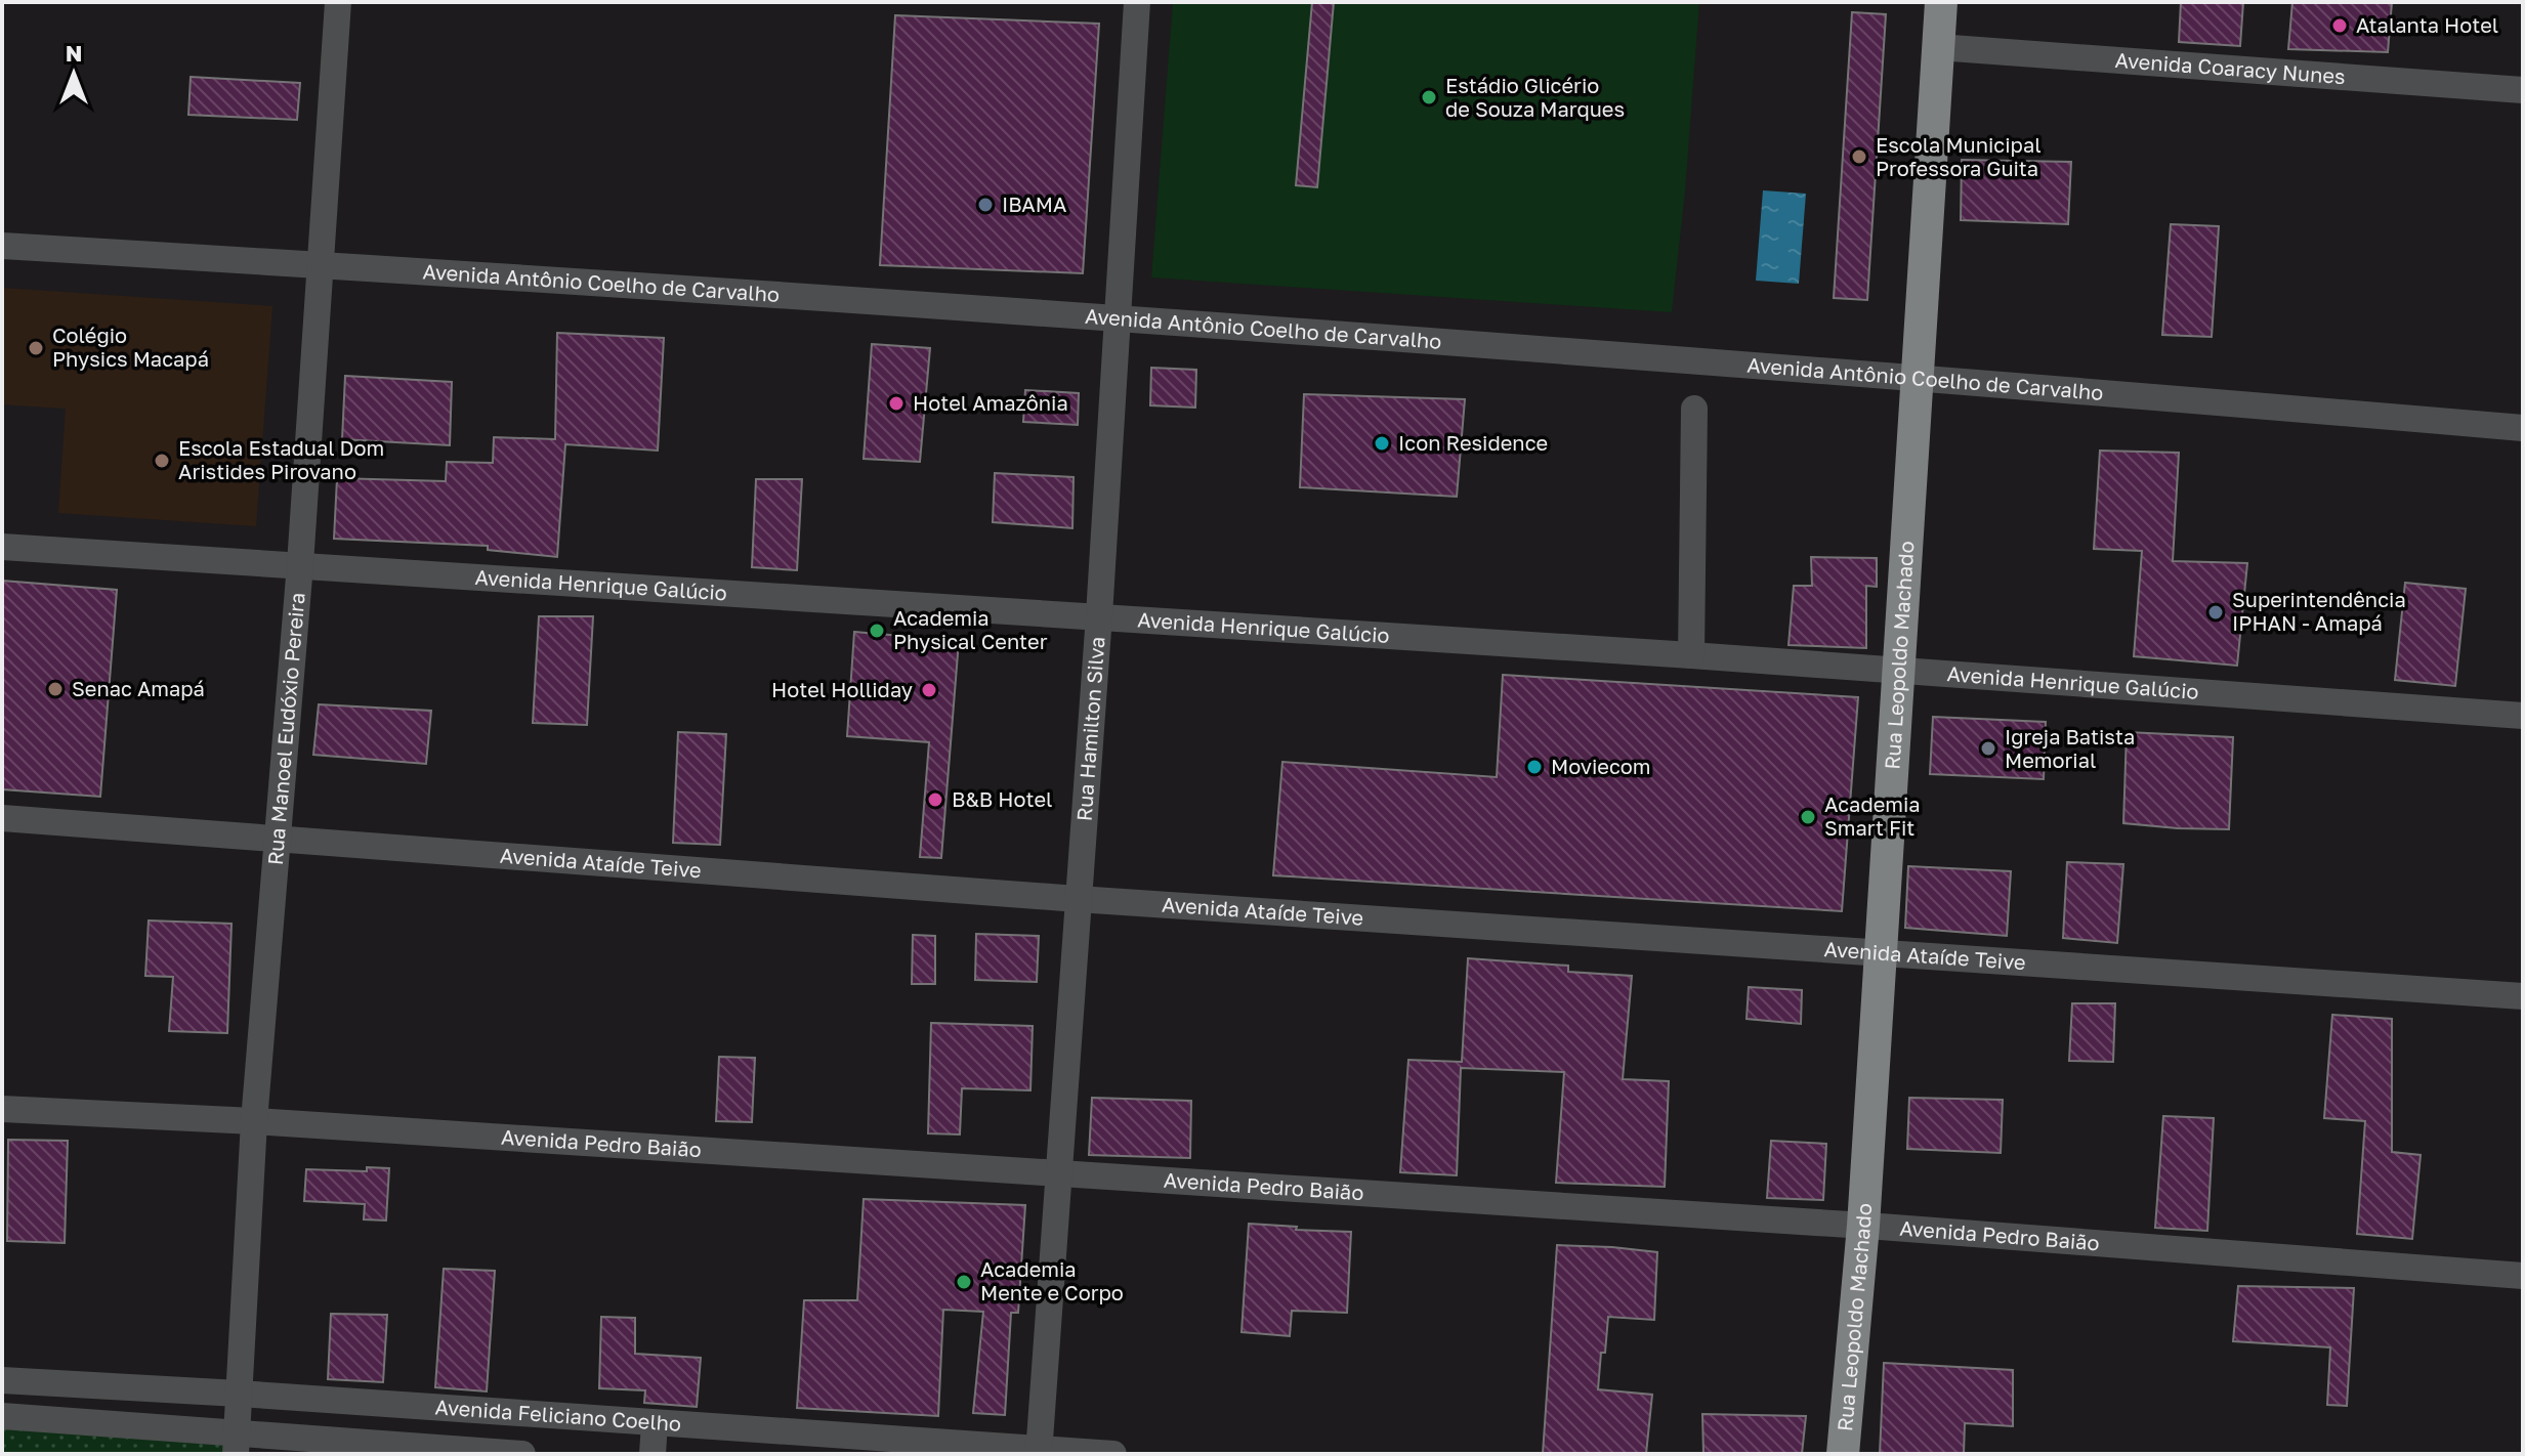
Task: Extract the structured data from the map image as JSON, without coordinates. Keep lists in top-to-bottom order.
{
  "streets": {
    "main road": ["Rua Leopoldo Machado"],
    "street": [
      "Avenida Coaracy Nunes",
      "Avenida Antônio Coelho de Carvalho",
      "Avenida Henrique Galúcio",
      "Rua Manoel Eudóxio Pereira",
      "Rua Hamilton Silva",
      "Avenida Ataíde Teive",
      "Avenida Pedro Baião",
      "Avenida Feliciano Coelho"
    ]
  },
  "crossings": [
    ["Avenida Coaracy Nunes", "Rua Leopoldo Machado"],
    ["Avenida Antônio Coelho de Carvalho", "Rua Leopoldo Machado"],
    ["Avenida Antônio Coelho de Carvalho", "Rua Manoel Eudóxio Pereira"],
    ["Avenida Antônio Coelho de Carvalho", "Rua Hamilton Silva"],
    ["Avenida Henrique Galúcio", "Rua Leopoldo Machado"],
    ["Avenida Henrique Galúcio", "Rua Manoel Eudóxio Pereira"],
    ["Avenida Henrique Galúcio", "Rua Hamilton Silva"],
    ["Rua Leopoldo Machado", "Avenida Ataíde Teive"],
    ["Rua Leopoldo Machado", "Avenida Pedro Baião"],
    ["Rua Manoel Eudóxio Pereira", "Avenida Ataíde Teive"],
    ["Rua Manoel Eudóxio Pereira", "Avenida Pedro Baião"],
    ["Rua Manoel Eudóxio Pereira", "Avenida Feliciano Coelho"],
    ["Rua Hamilton Silva", "Avenida Ataíde Teive"],
    ["Rua Hamilton Silva", "Avenida Pedro Baião"],
    ["Rua Hamilton Silva", "Avenida Feliciano Coelho"]
  ],
  "places": [
    "Atalanta Hotel",
    "Estádio Glicério de Souza Marques",
    "Escola Municipal Professora Guita",
    "IBAMA",
    "Colégio Physics Macapá",
    "Hotel Amazônia",
    "Icon Residence",
    "Escola Estadual Dom Aristides Pirovano",
    "Superintendência IPHAN - Amapá",
    "Academia Physical Center",
    "Senac Amapá",
    "Hotel Holliday",
    "Igreja Batista Memorial",
    "Moviecom",
    "B&B Hotel",
    "Academia Smart Fit",
    "Academia Mente e Corpo"
  ],
  "north": "top"
}
